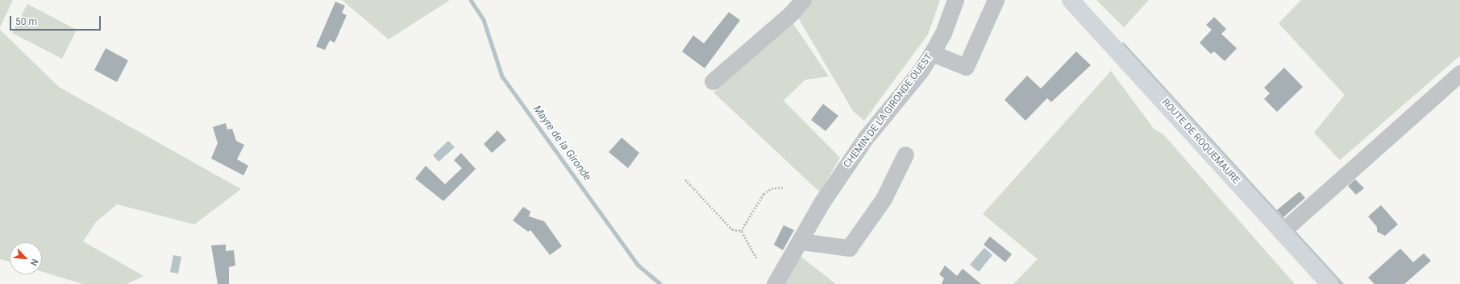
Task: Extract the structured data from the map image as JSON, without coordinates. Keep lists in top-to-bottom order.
{
  "streets": {
    "main road": ["ROUTE DE ROQUEMAURE"],
    "street": ["CHEMIN DE LA GIRONDE OUEST"]
  },
  "water": ["Mayre de la Gironde"],
  "scale_bar": "50 m",
  "north": "bottom right"
}
